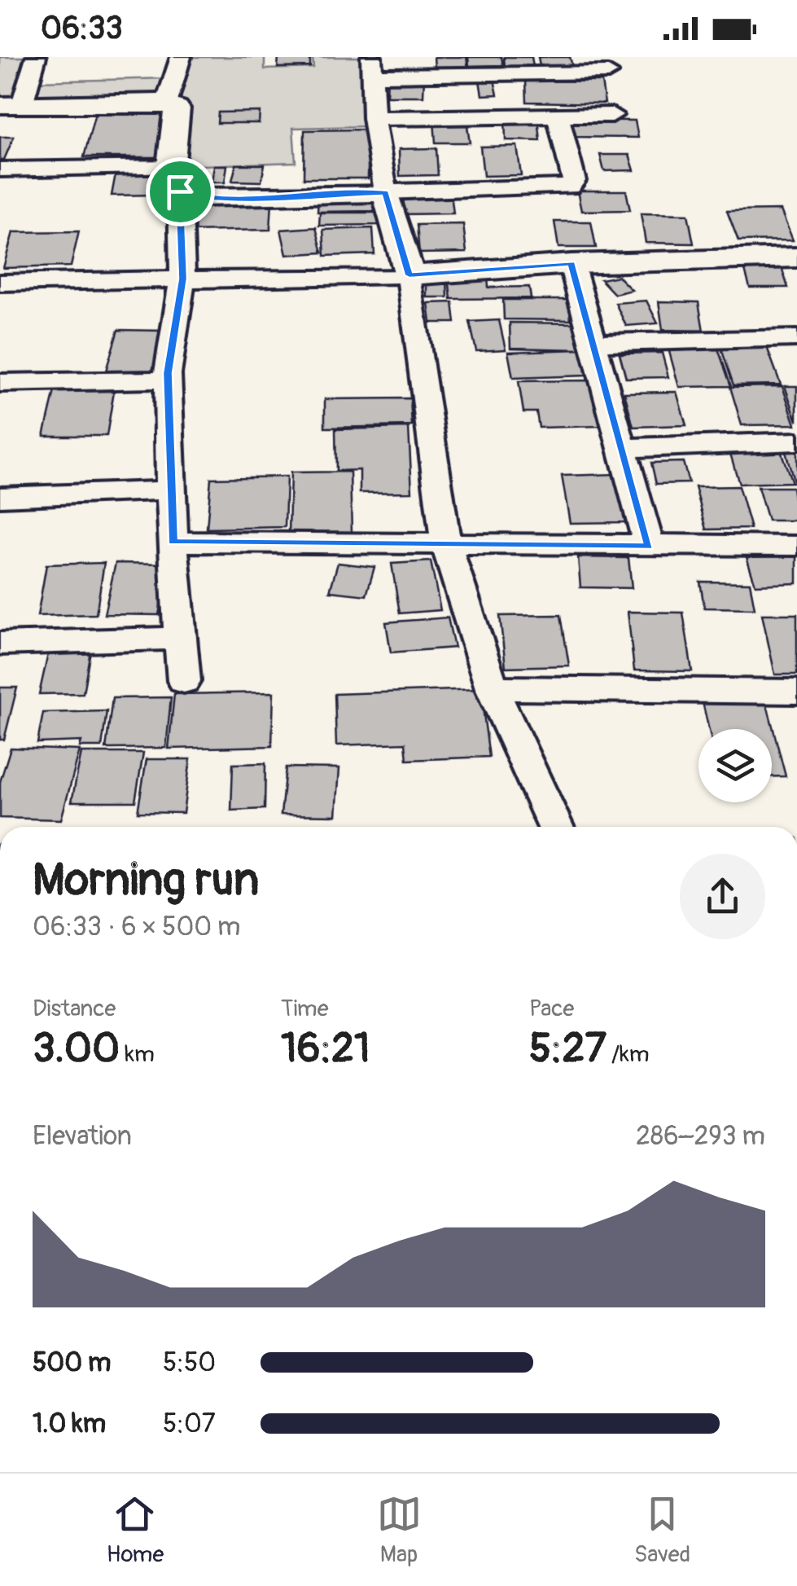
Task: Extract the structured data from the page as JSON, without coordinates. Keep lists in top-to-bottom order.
{
  "page": {
    "status": "06:33",
    "heading": ["Morning run", "06:33 · 6 × 500 m"],
    "stats": [
      ["Distance", "3.00 km"],
      ["Time", "16:21"],
      ["Pace", "5:27 /km"]
    ],
    "chart": ["Elevation", "286–293 m"],
    "list": [
      {
        "name": "500 m",
        "note": "5:50"
      },
      {
        "name": "1.0 km",
        "note": "5:07"
      }
    ],
    "tabs": ["Home", "Map", "Saved"]
  }
}
